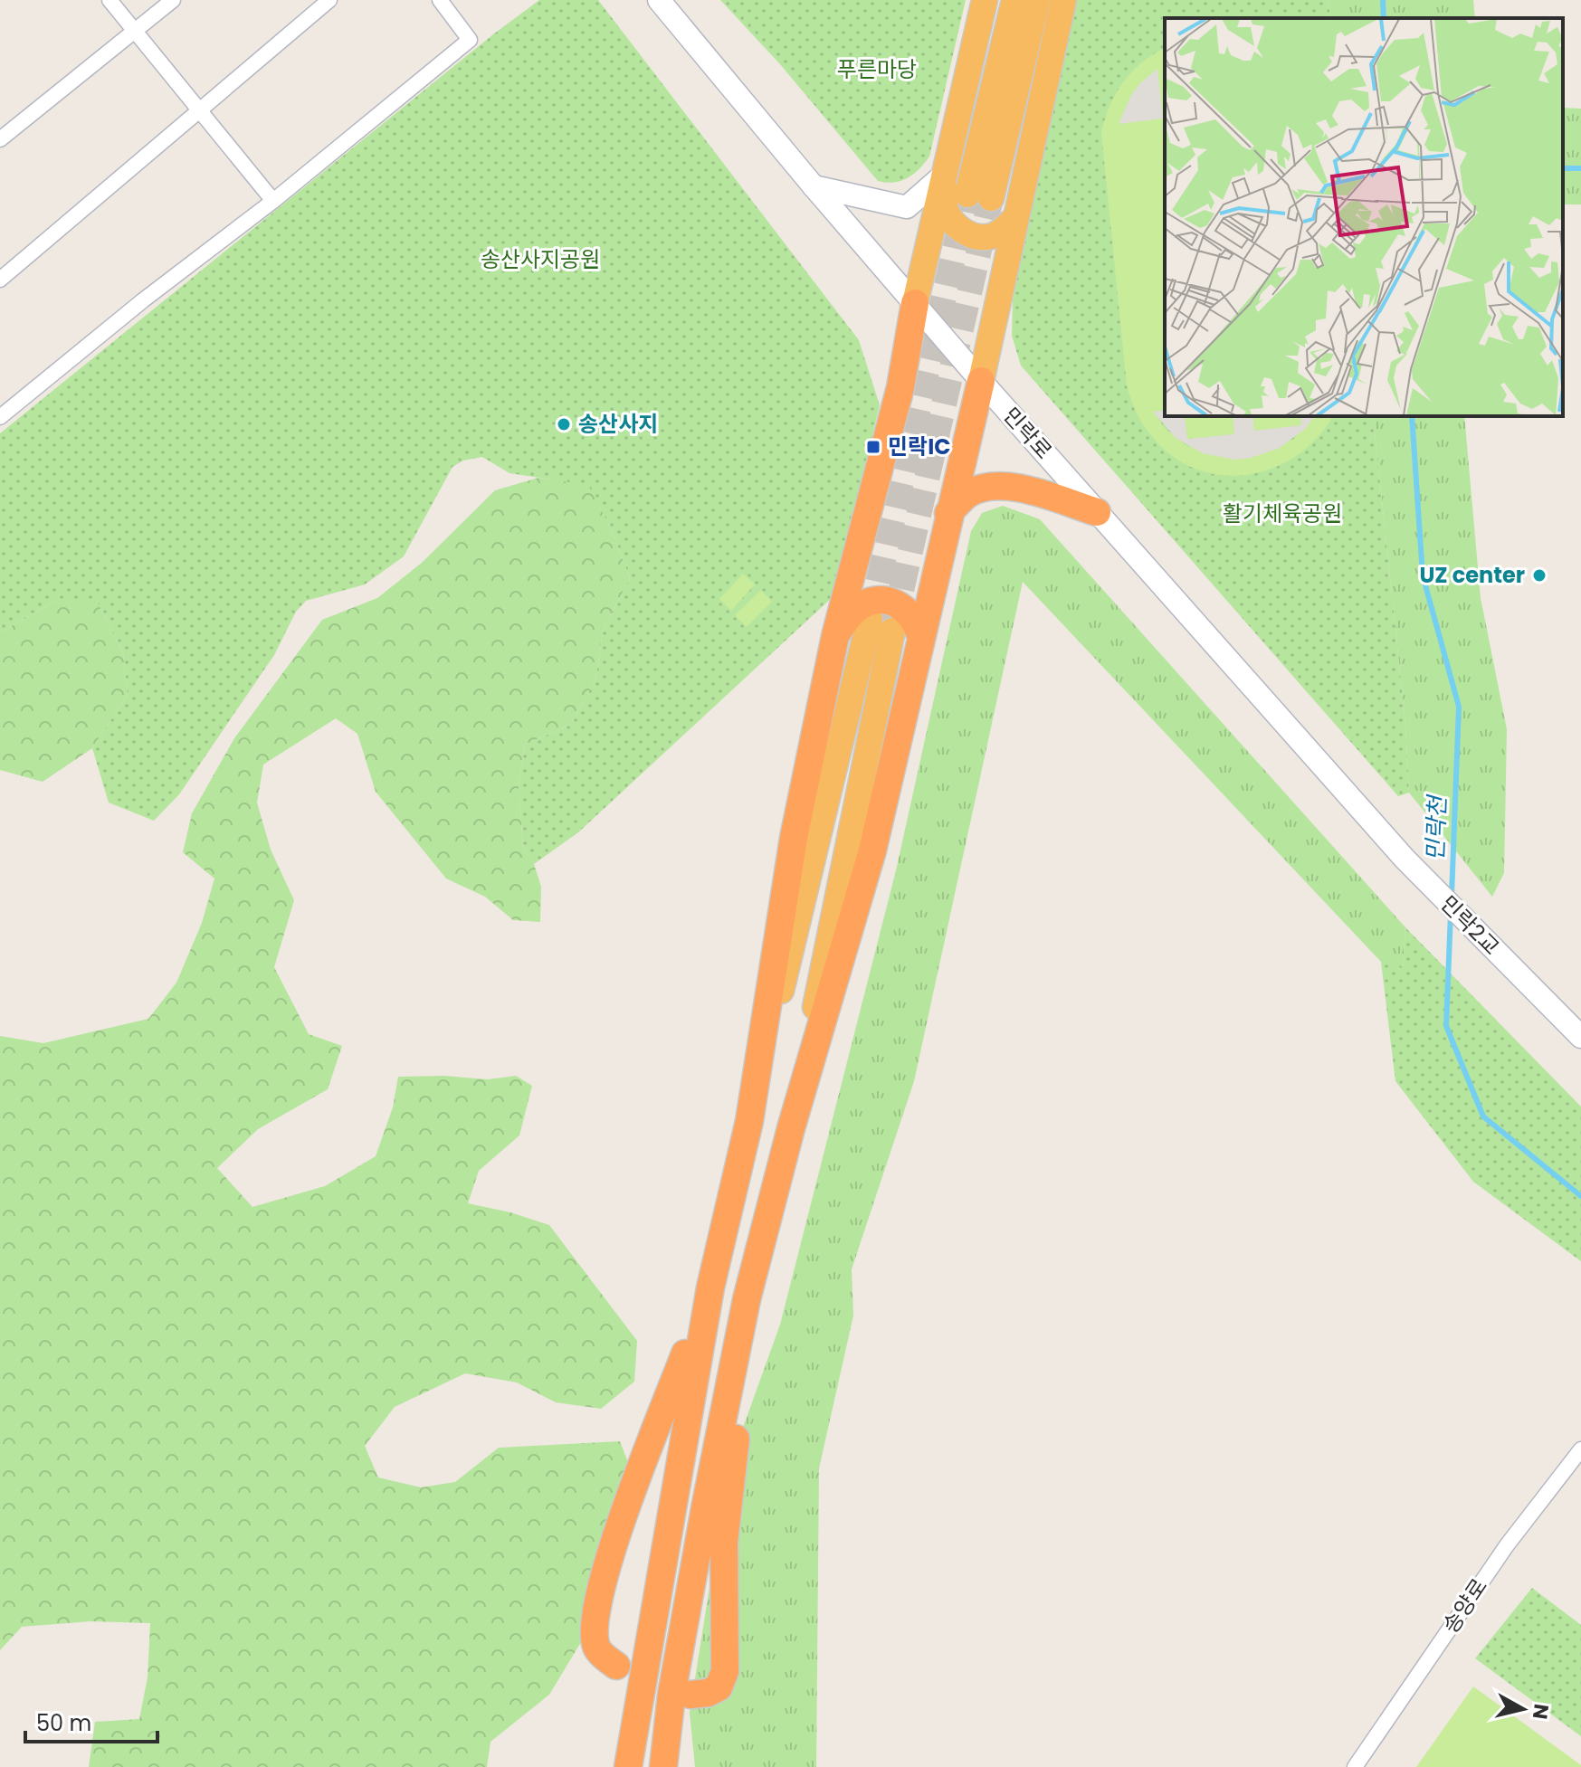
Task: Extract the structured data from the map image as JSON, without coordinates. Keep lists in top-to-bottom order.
{
  "streets": {
    "main road": ["민락로", "민락2교"],
    "street": ["송양로"]
  },
  "crossings": [
    ["민락로", "민락2교"]
  ],
  "water": ["민락천"],
  "parks": ["푸른마당", "송산사지공원", "활기체육공원"],
  "places": {
    "other": ["송산사지", "UZ center"],
    "transit": ["민락IC"]
  },
  "scale_bar": "50 m",
  "north": "right"
}
